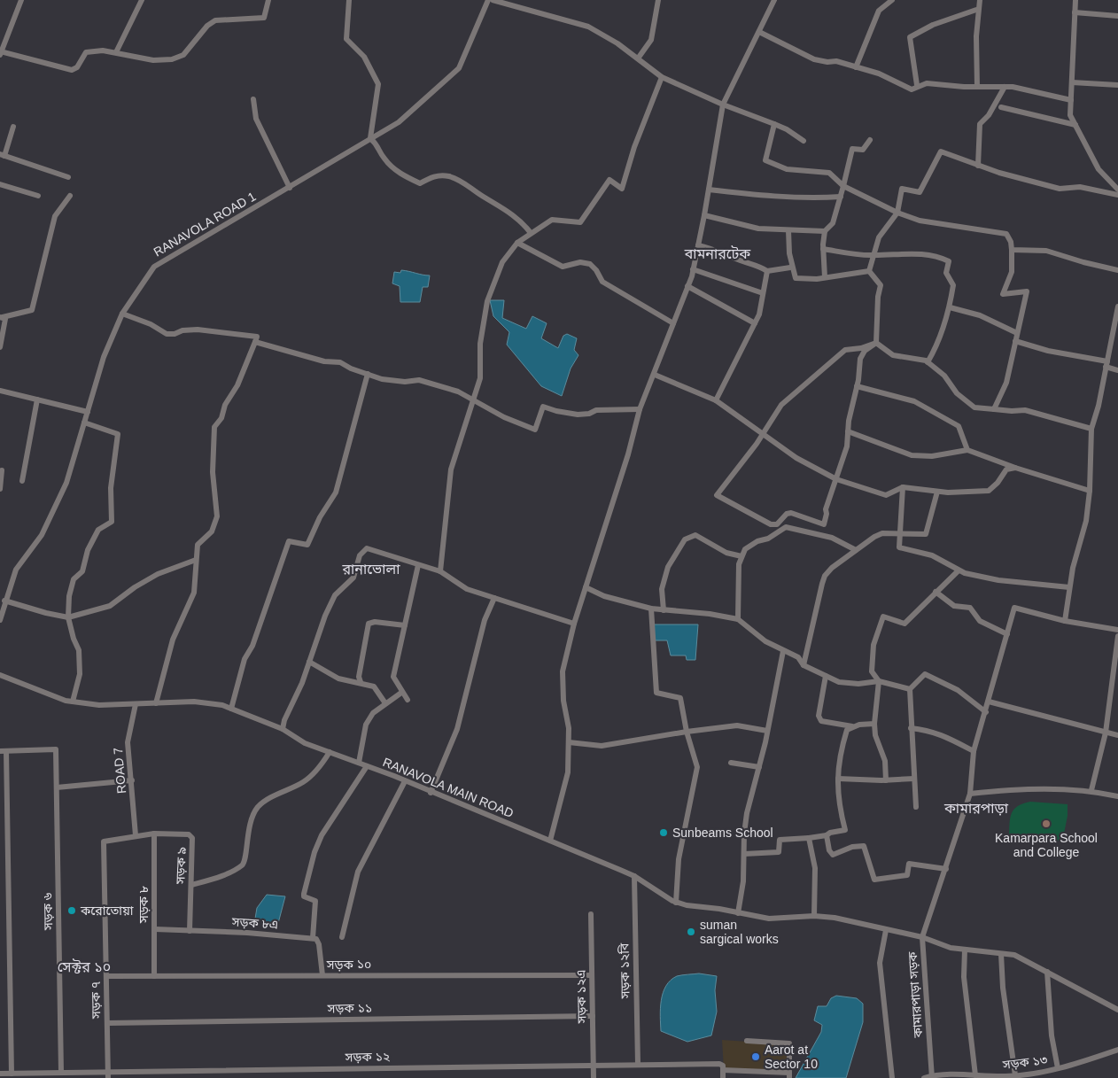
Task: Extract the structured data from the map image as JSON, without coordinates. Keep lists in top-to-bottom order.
{
  "streets": {
    "street": [
      "RANAVOLA ROAD 1",
      "ROAD 7",
      "RANAVOLA MAIN ROAD",
      "সড়ক ৯",
      "সড়ক ৮",
      "সড়ক ৬",
      "সড়ক ৮এ",
      "সড়ক ১০",
      "সড়ক ১২বি",
      "কামারপাড়া সড়ক",
      "সড়ক ১২এ",
      "সড়ক ৭",
      "সড়ক ১১",
      "সড়ক ১২",
      "সড়ক ১৩"
    ]
  },
  "crossings": [
    ["ROAD 7", "RANAVOLA MAIN ROAD"],
    ["ROAD 7", "সড়ক ৯"],
    ["RANAVOLA MAIN ROAD", "সড়ক ১২বি"],
    ["RANAVOLA MAIN ROAD", "কামারপাড়া সড়ক"],
    ["সড়ক ৯", "সড়ক ৮"],
    ["সড়ক ৯", "সড়ক ৮এ"],
    ["সড়ক ৯", "সড়ক ৭"],
    ["সড়ক ৮", "সড়ক ৮এ"],
    ["সড়ক ৮", "সড়ক ১০"],
    ["সড়ক ৬", "সড়ক ১২"],
    ["সড়ক ১০", "সড়ক ১২এ"],
    ["সড়ক ১০", "সড়ক ৭"],
    ["সড়ক ১২বি", "সড়ক ১২"],
    ["কামারপাড়া সড়ক", "সড়ক ১৩"],
    ["সড়ক ১২এ", "সড়ক ১১"],
    ["সড়ক ১২এ", "সড়ক ১২"],
    ["সড়ক ৭", "সড়ক ১১"],
    ["সড়ক ৭", "সড়ক ১২"]
  ],
  "districts": [
    "বামনারটেক",
    "রানাভোলা",
    "কামারপাড়া",
    "সেক্টর ১০"
  ],
  "places": [
    "Kamarpara School and College",
    "Sunbeams School",
    "করোতোয়া",
    "suman sargical works",
    "Aarot at Sector 10"
  ]
}
